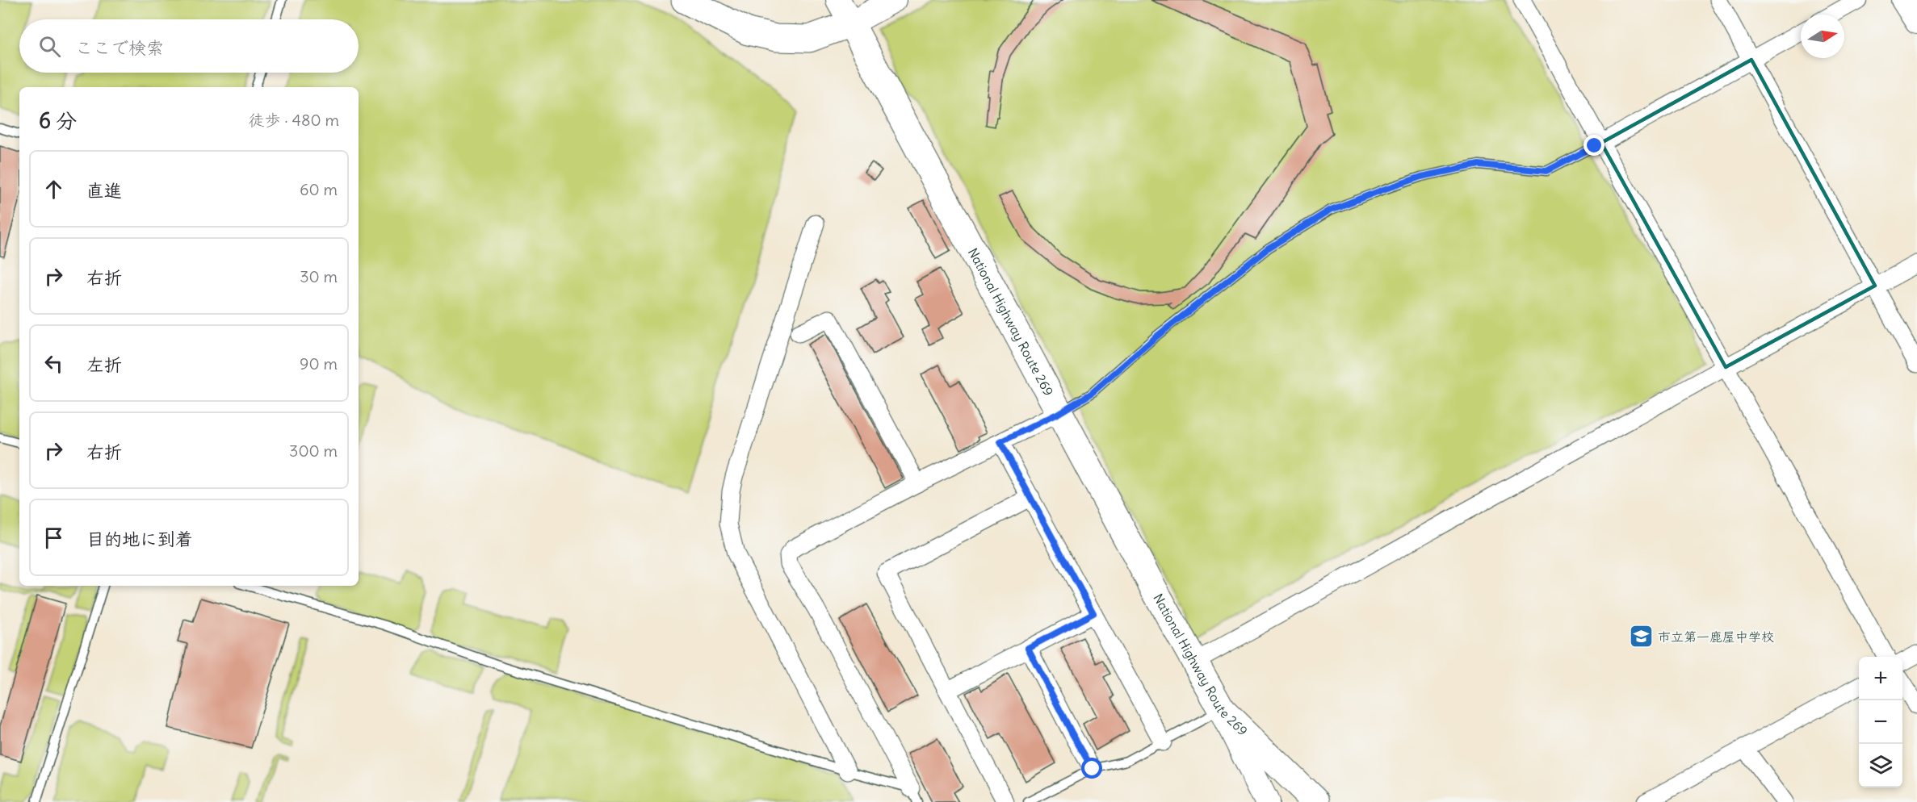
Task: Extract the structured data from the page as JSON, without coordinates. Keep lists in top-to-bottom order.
{
  "streets": {
    "highway": ["National Highway Route 269"]
  },
  "places": {
    "school or university": ["市立第一鹿屋中学校"]
  },
  "north": "right",
  "page": {
    "search": "ここで検索",
    "heading": ["6 分", "徒歩 · 480 m"],
    "list": [
      ["直進", "60 m"],
      ["右折", "30 m"],
      ["左折", "90 m"],
      ["右折", "300 m"],
      "目的地に到着"
    ],
    "map_buttons": ["+", "−"]
  }
}
